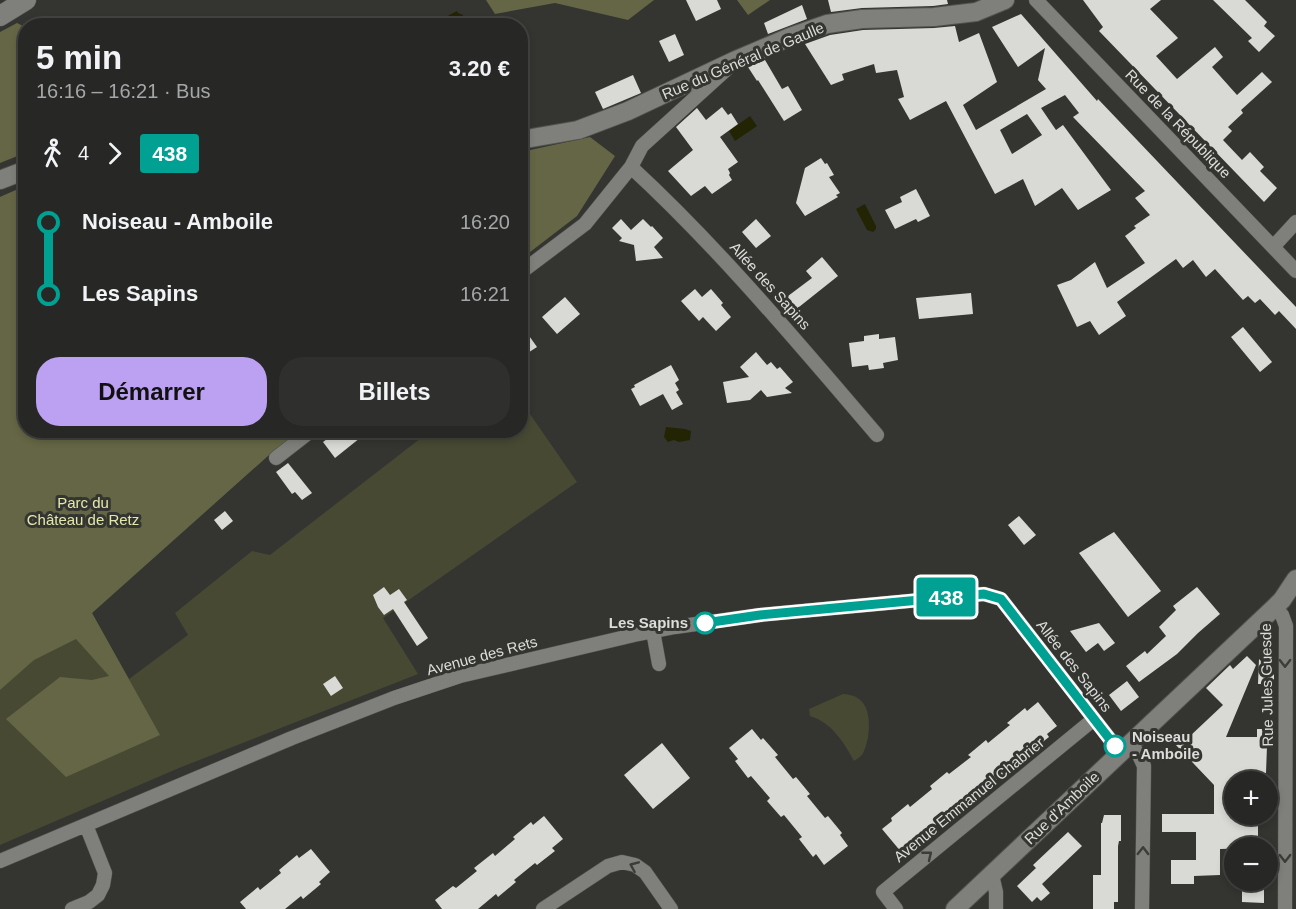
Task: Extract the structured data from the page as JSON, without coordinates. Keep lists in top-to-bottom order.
{
  "streets": {
    "street": [
      "Rue du Général de Gaulle",
      "Rue de la République",
      "Allée des Sapins",
      "Avenue des Rets",
      "Rue Jules Guesde",
      "Avenue Emmanuel Chabrier",
      "Rue d'Amboile"
    ]
  },
  "crossings": [
    ["Allée des Sapins", "Avenue des Rets"],
    ["Allée des Sapins", "Avenue Emmanuel Chabrier"],
    ["Allée des Sapins", "Rue d'Amboile"],
    ["Rue Jules Guesde", "Rue d'Amboile"]
  ],
  "one_way": ["Rue Jules Guesde", "Avenue Emmanuel Chabrier"],
  "parks": ["Parc du Château de Retz"],
  "places": ["Les Sapins", "Noiseau - Amboile"],
  "lines": ["bus line 438"],
  "page": {
    "on_map": "438",
    "heading": ["5 min", "16:16 – 16:21 · Bus", "3.20 €"],
    "legs": ["4", "438"],
    "list": [
      {
        "name": "Noiseau - Amboile",
        "value": "16:20"
      },
      {
        "name": "Les Sapins",
        "value": "16:21"
      }
    ],
    "buttons": ["Démarrer", "Billets"],
    "map_buttons": ["+", "−"]
  }
}
